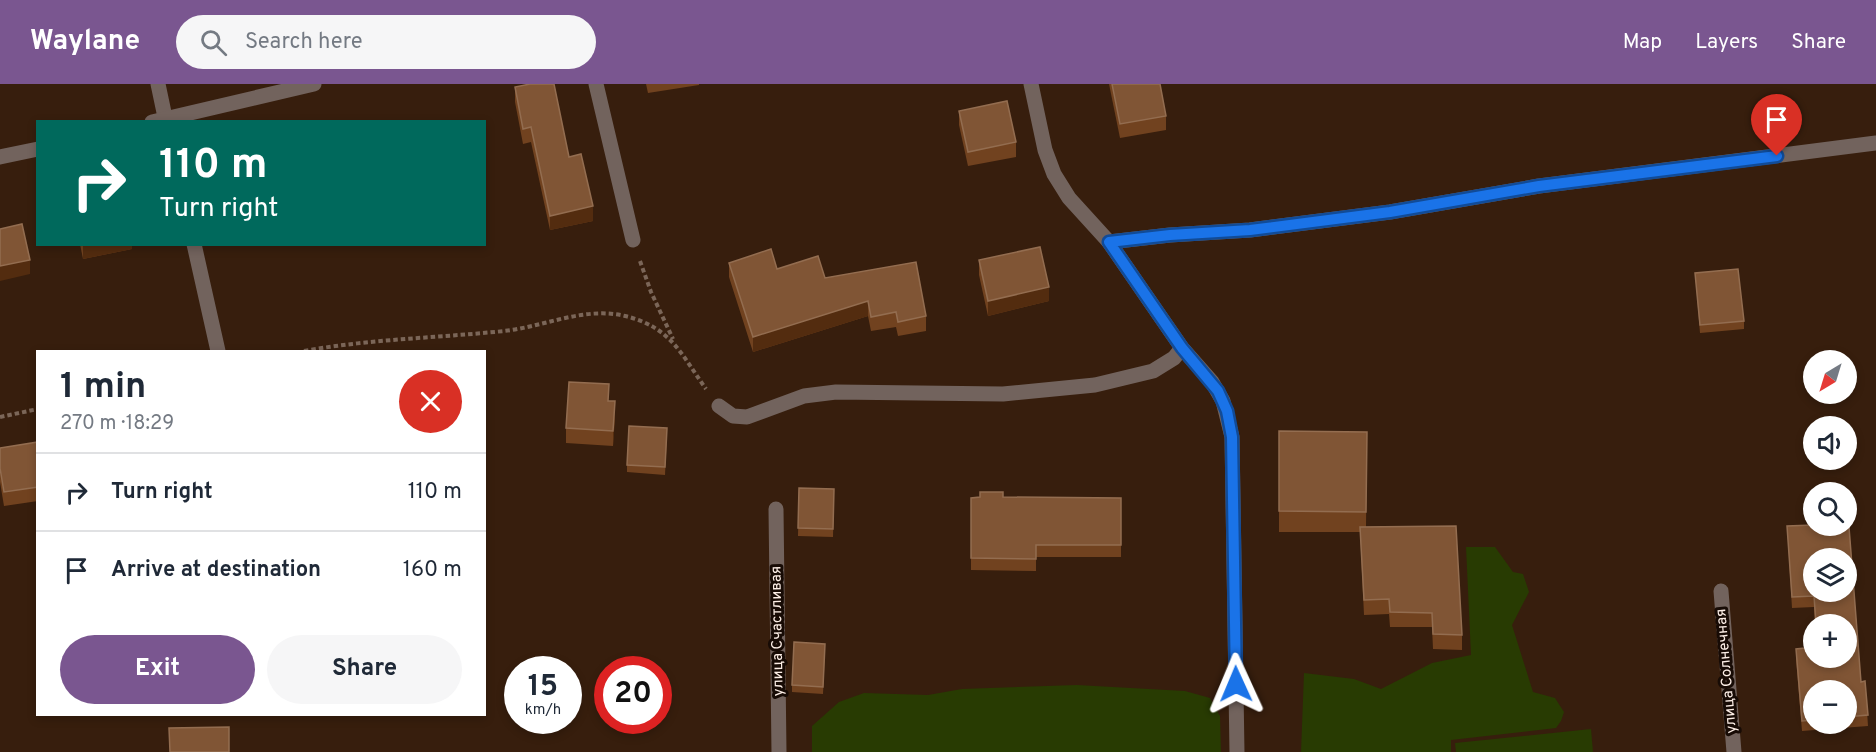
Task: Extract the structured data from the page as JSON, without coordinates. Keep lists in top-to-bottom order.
{
  "streets": {
    "lane": ["улица Счастливая", "улица Солнечная"]
  },
  "north": "bottom left",
  "page": {
    "header": "Waylane",
    "search": "Search here",
    "nav": ["Map", "Layers", "Share"],
    "turn": ["110 m", "Turn right"],
    "map_buttons": ["+", "−"],
    "heading": ["1 min", "270 m · 18:29"],
    "list": [
      {
        "name": "Turn right",
        "value": "110 m"
      },
      {
        "name": "Arrive at destination",
        "value": "160 m"
      }
    ],
    "buttons": ["Exit", "Share"],
    "speed": "15 km/h",
    "limit": "20"
  }
}
